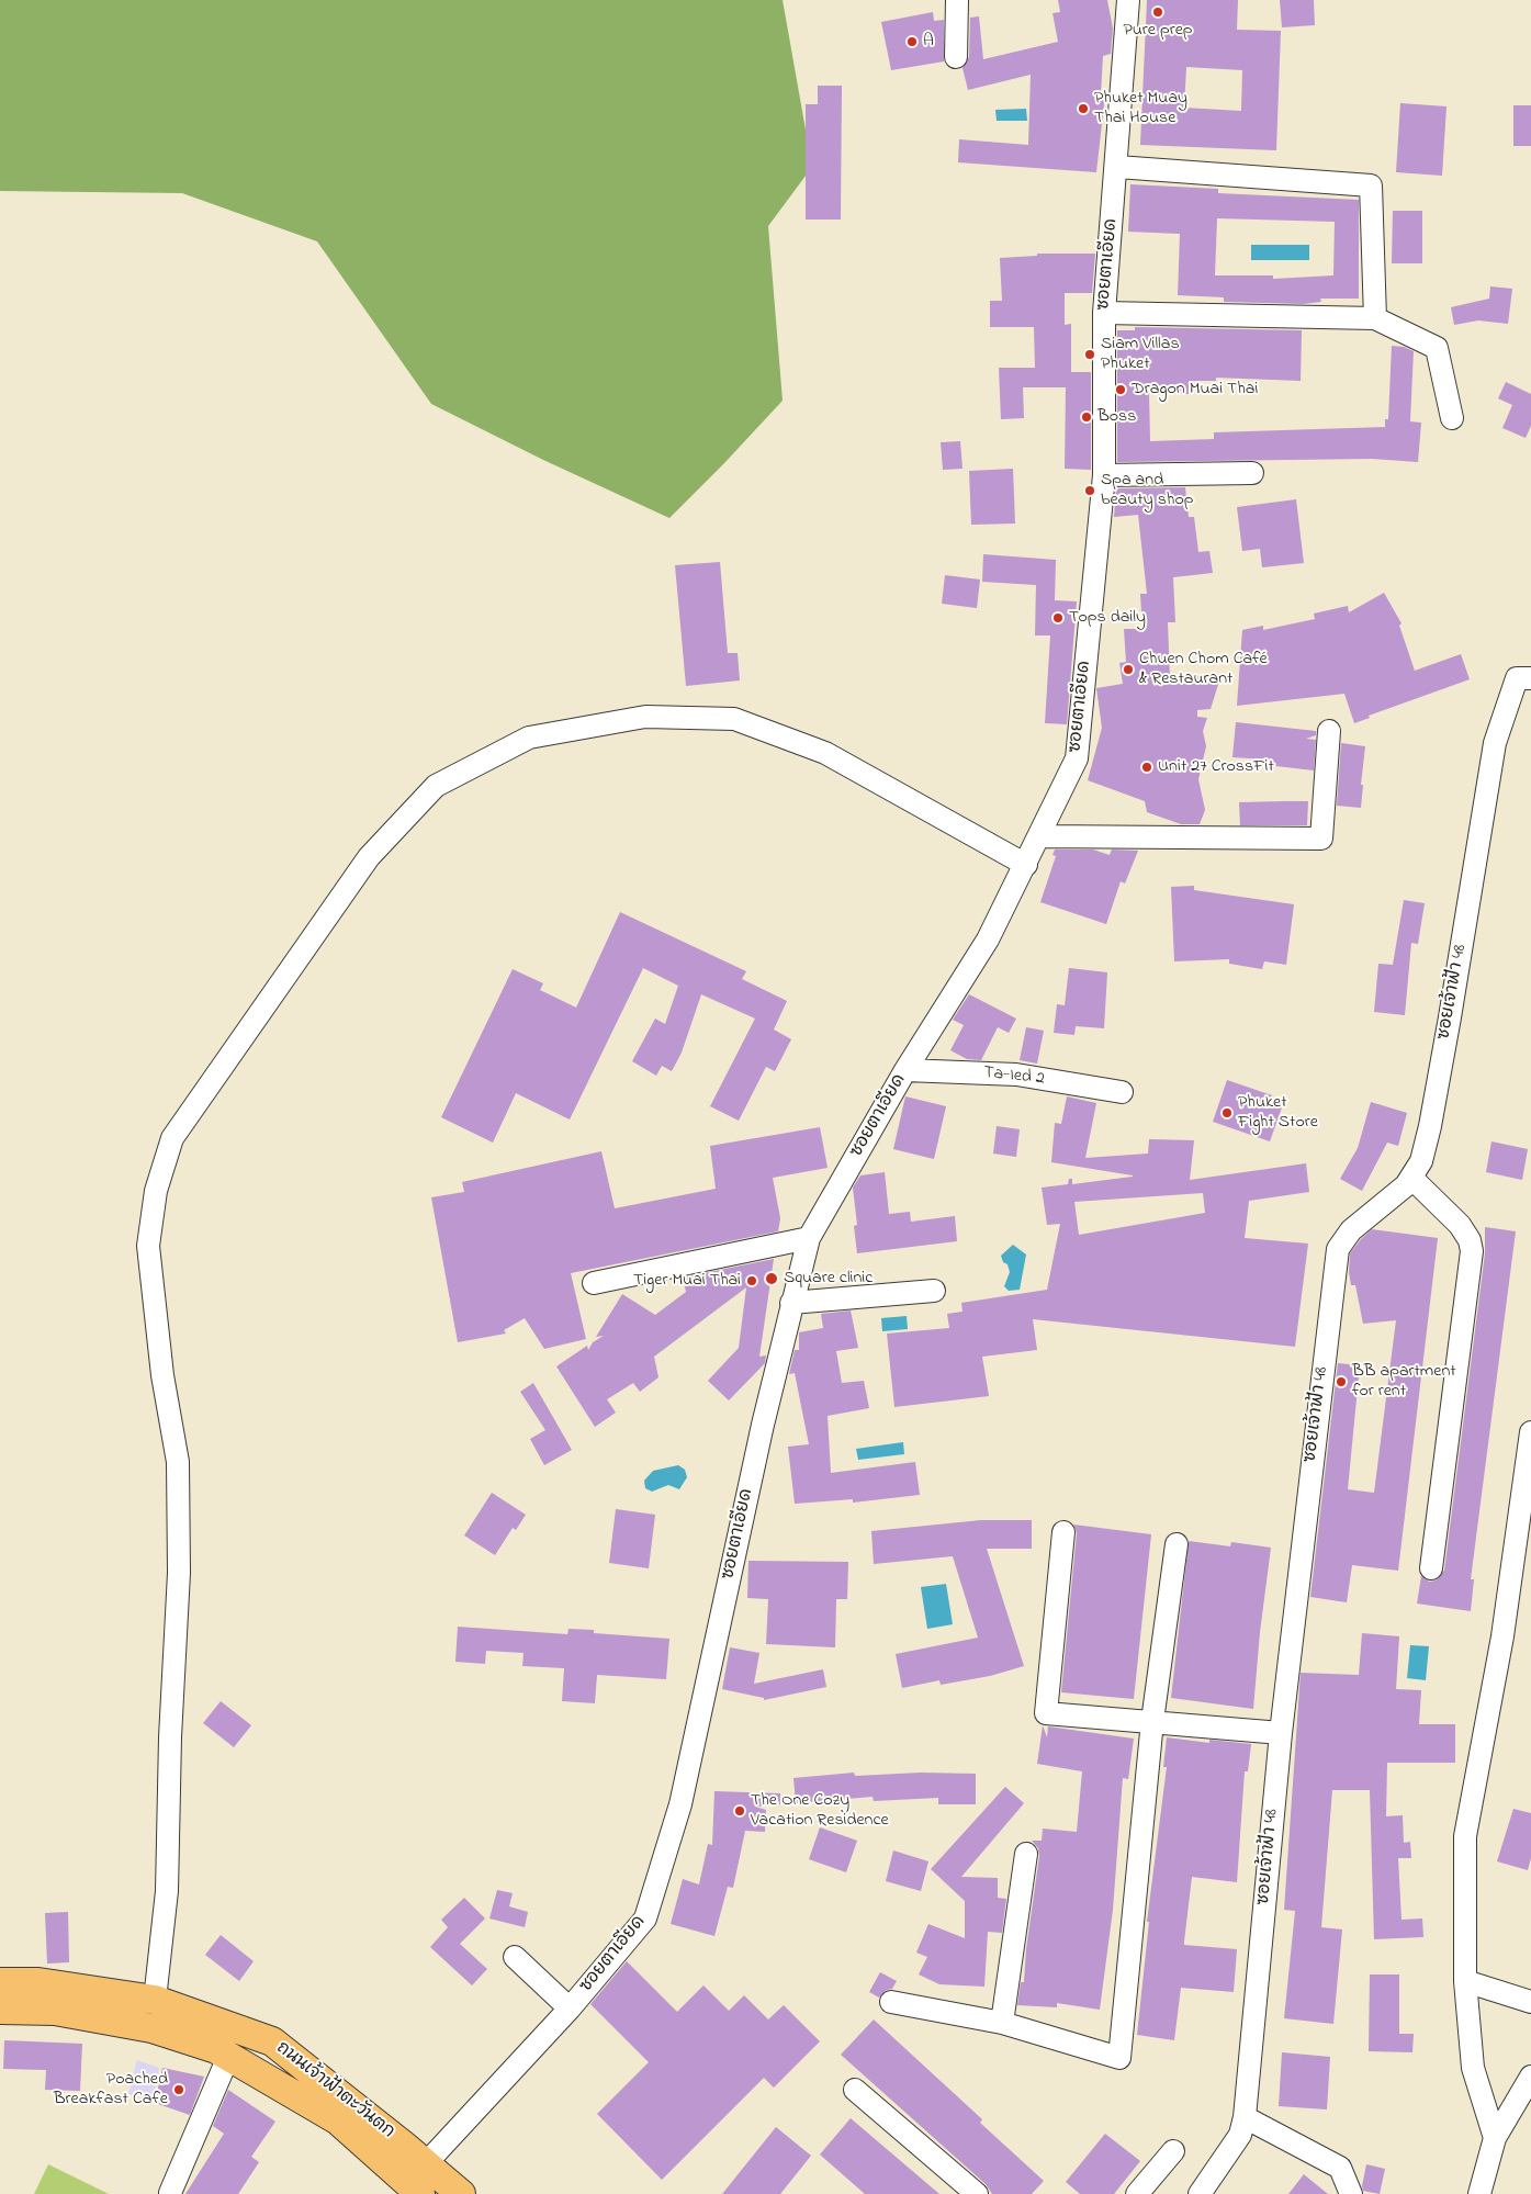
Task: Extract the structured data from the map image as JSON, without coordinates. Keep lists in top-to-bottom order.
{
  "streets": {
    "main road": ["ถนนเจ้าฟ้าตะวันตก"],
    "street": ["ซอยตาเอียด", "ซอยเจ้าฟ้า 48", "Ta-Ied 2"]
  },
  "crossings": [
    ["ซอยตาเอียด", "Ta-Ied 2"],
    ["ซอยตาเอียด", "ถนนเจ้าฟ้าตะวันตก"]
  ],
  "places": [
    "Pure prep",
    "A",
    "Phuket Muay Thai House",
    "Siam Villas Phuket",
    "Dragon Muai Thai",
    "Boss",
    "Spa and beauty shop",
    "Tops daily",
    "Chuen Chom Café & Restaurant",
    "Unit 27 CrossFit",
    "Phuket Fight Store",
    "Square clinic",
    "Tiger Muai Thai",
    "BB apartment for rent",
    "The One Cozy Vacation Residence",
    "Poached Breakfast Cafe"
  ]
}
